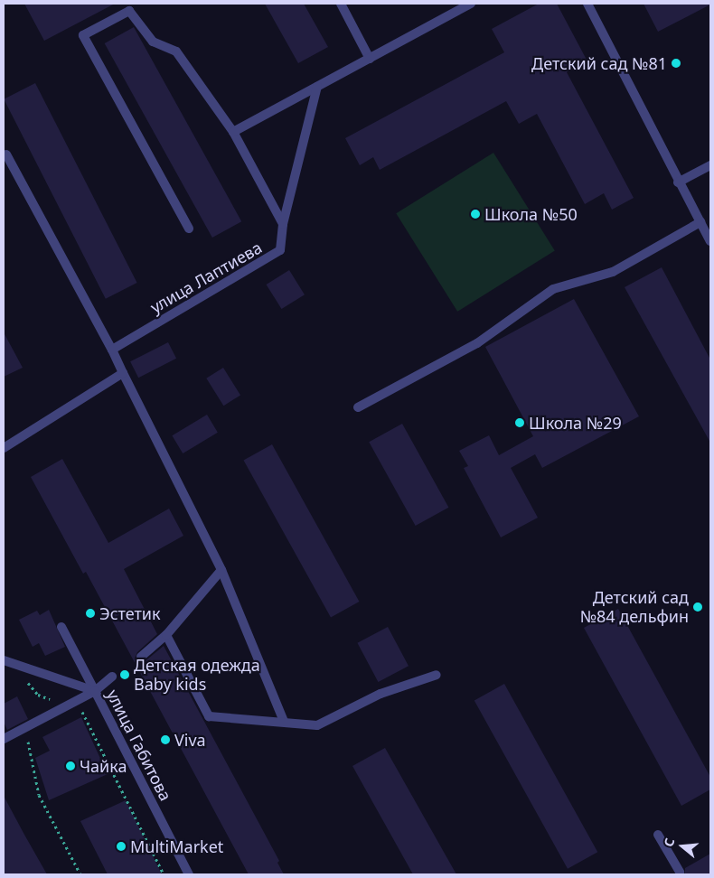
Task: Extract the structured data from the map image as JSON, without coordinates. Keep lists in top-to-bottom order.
{
  "streets": {
    "street": ["улица Лаптиева", "улица Габитова"]
  },
  "places": [
    "Детский сад №81",
    "Школа №50",
    "Школа №29",
    "Детский сад №84 дельфин",
    "Эстетик",
    "Детская одежда Baby kids",
    "Viva",
    "Чайка",
    "MultiMarket"
  ],
  "north": "left"
}
